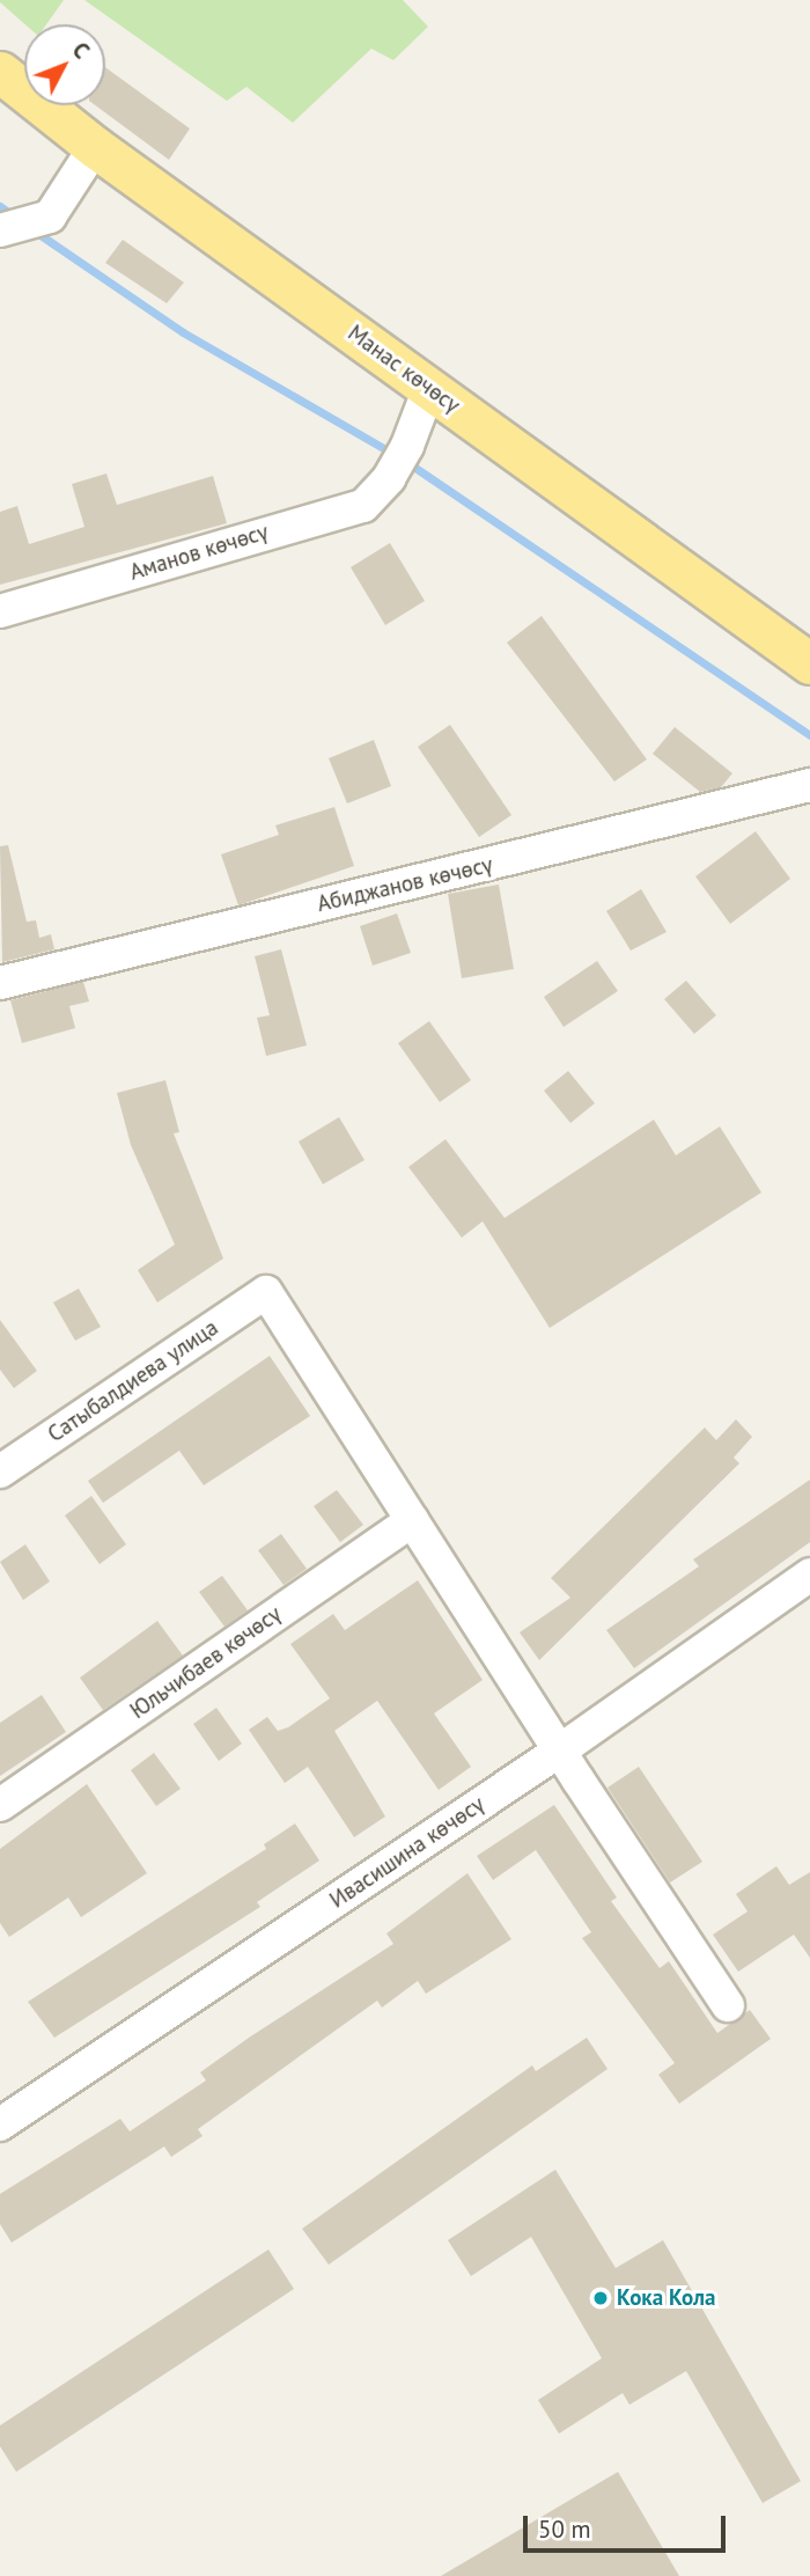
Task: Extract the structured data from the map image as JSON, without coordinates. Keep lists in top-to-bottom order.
{
  "streets": {
    "main road": ["Манас көчөсү"],
    "street": [
      "Аманов көчөсү",
      "Абиджанов көчөсү",
      "Сатыбалдиева улица",
      "Юльчибаев көчөсү",
      "Ивасишина көчөсү"
    ]
  },
  "crossings": [
    ["Манас көчөсү", "Аманов көчөсү"],
    ["Сатыбалдиева улица", "Юльчибаев көчөсү"]
  ],
  "places": ["Кока Кола"],
  "scale_bar": "50 m",
  "north": "top right"
}
